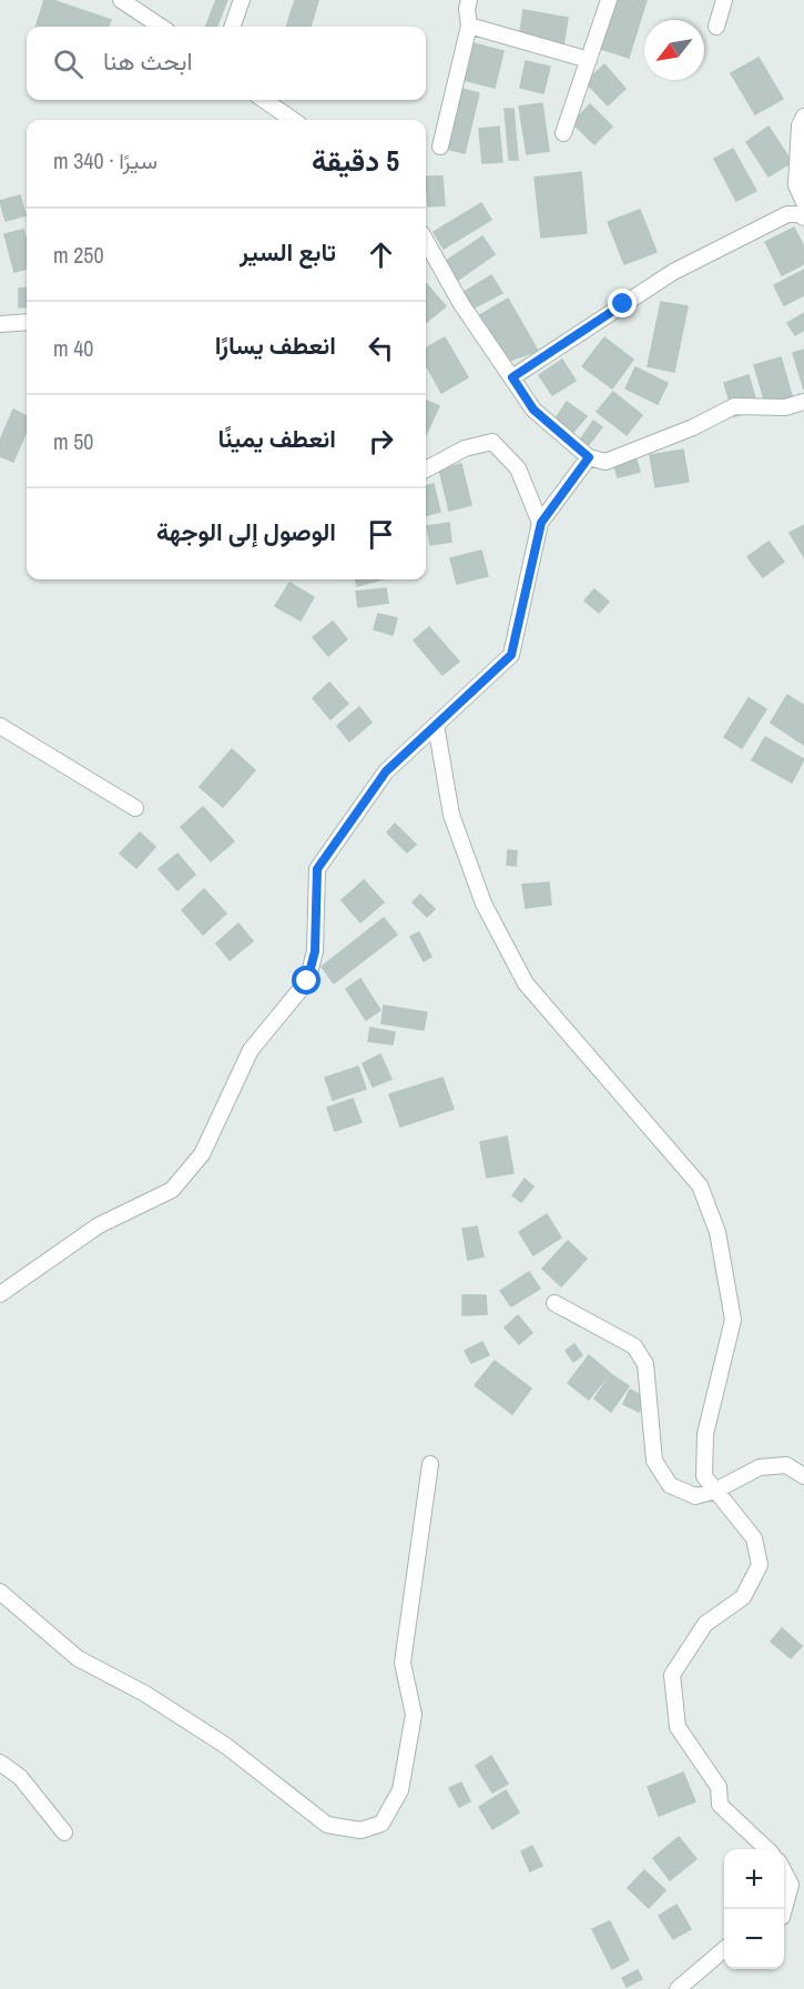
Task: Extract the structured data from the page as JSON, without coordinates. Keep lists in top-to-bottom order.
{
  "north": "bottom left",
  "page": {
    "search": "ابحث هنا",
    "heading": ["5 دقيقة", "سيرًا · 340 m"],
    "list": [
      ["تابع السير", "250 m"],
      ["انعطف يسارًا", "40 m"],
      ["انعطف يمينًا", "50 m"],
      "الوصول إلى الوجهة"
    ],
    "map_buttons": ["+", "−"]
  }
}
